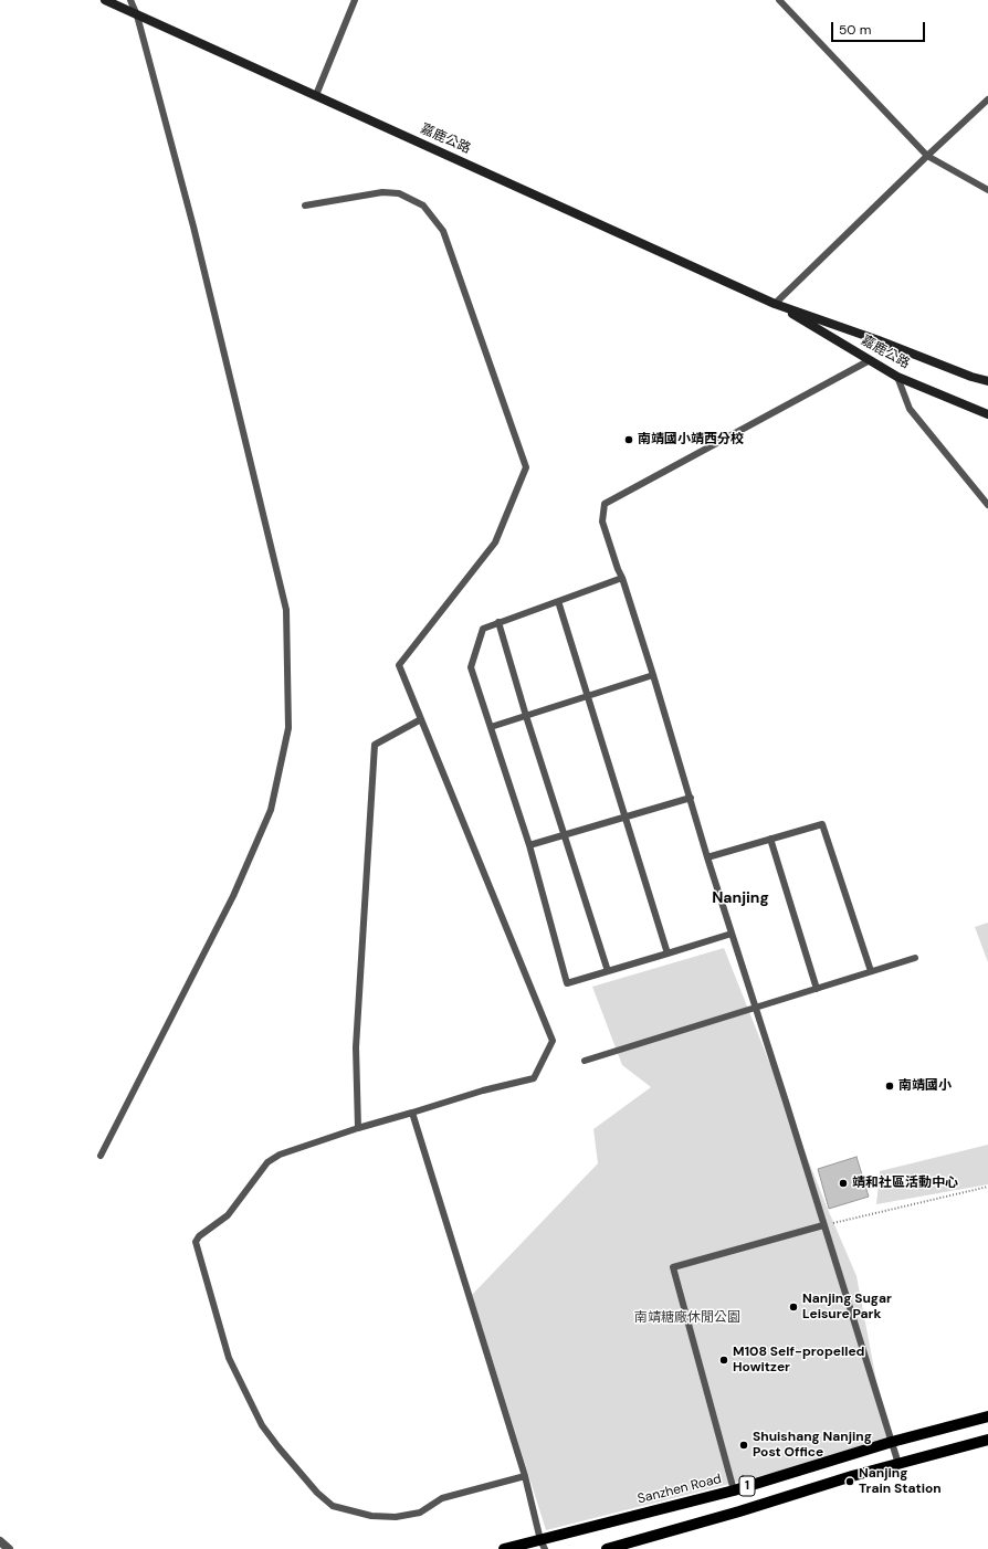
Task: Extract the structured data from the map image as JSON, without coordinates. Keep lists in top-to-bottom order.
{
  "streets": {
    "main road": ["嘉鹿公路", "1", "Sanzhen Road"]
  },
  "districts": ["Nanjing"],
  "parks": ["南靖糖廠休閒公園"],
  "places": [
    "南靖國小靖西分校",
    "南靖國小",
    "靖和社區活動中心",
    "Nanjing Sugar Leisure Park",
    "M108 Self-propelled Howitzer",
    "Shuishang Nanjing Post Office",
    "Nanjing Train Station"
  ],
  "scale_bar": "50 m"
}
